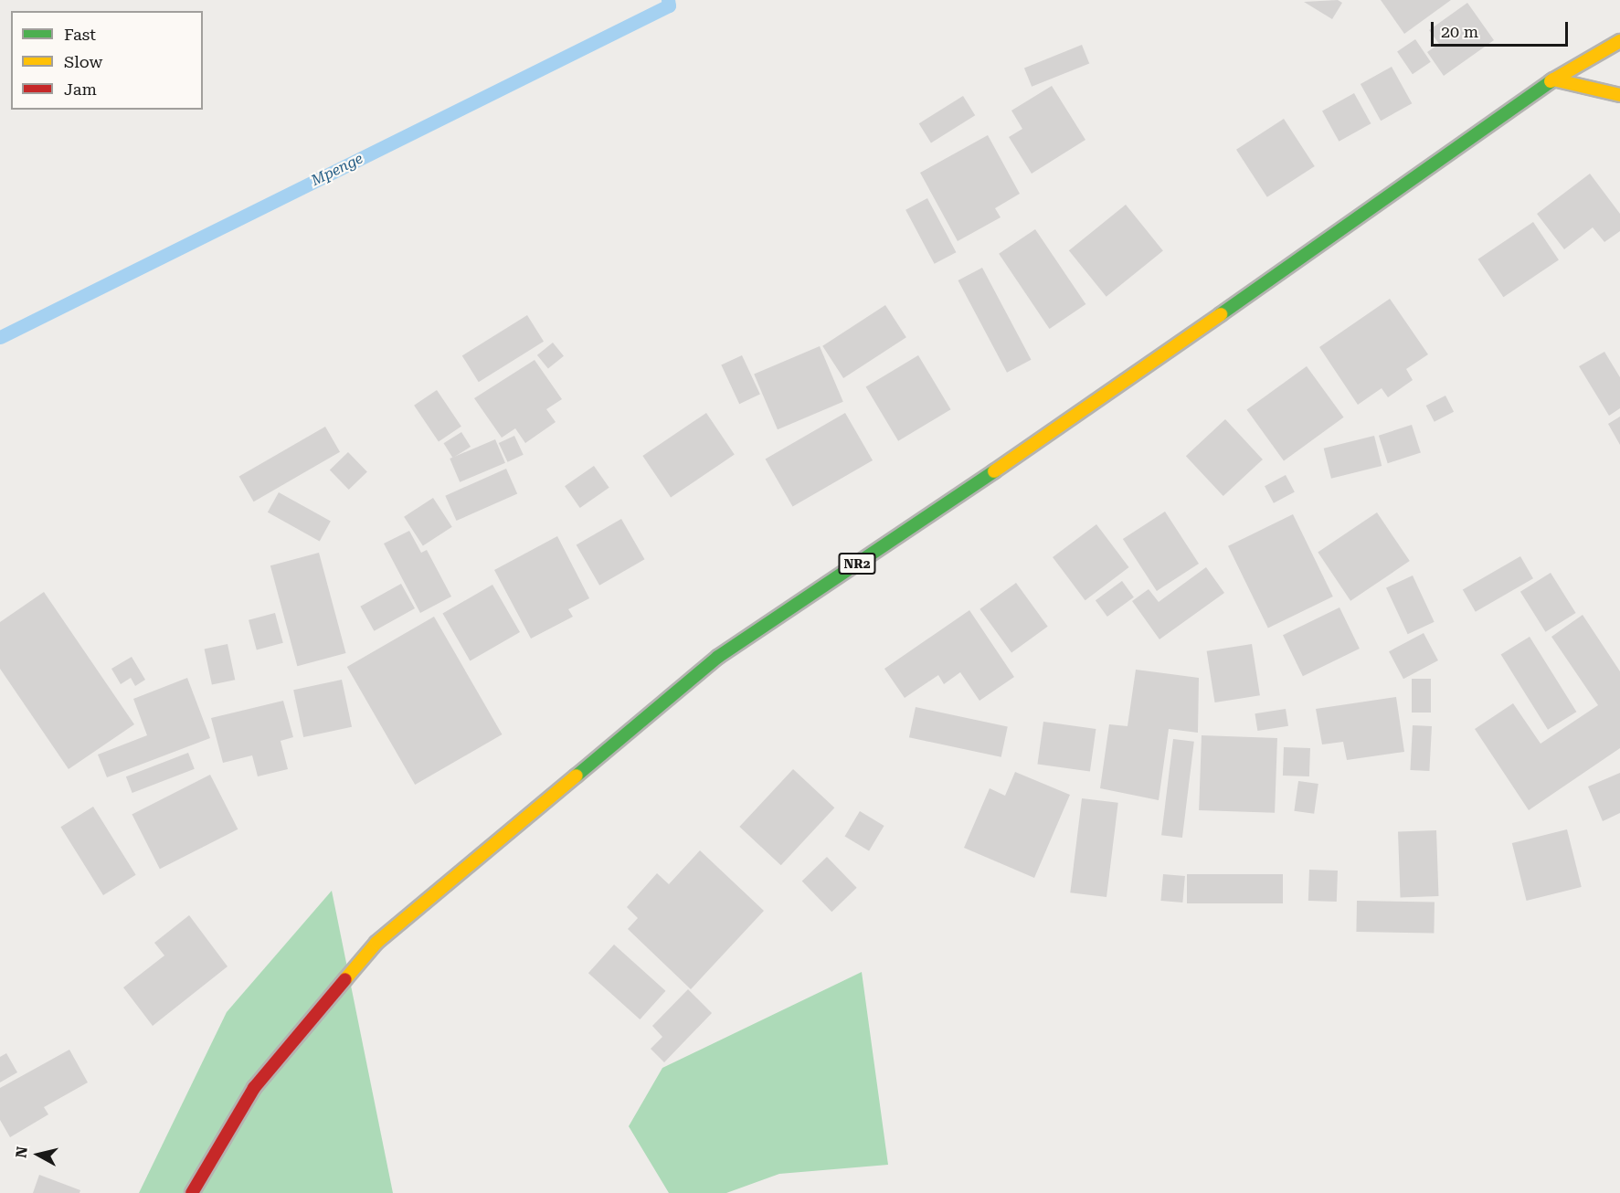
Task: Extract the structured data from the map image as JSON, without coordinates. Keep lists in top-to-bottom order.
{
  "streets": {
    "main road": ["NR2"]
  },
  "water": ["Mpenge"],
  "legend": ["Fast", "Slow", "Jam"],
  "scale_bar": "20 m",
  "north": "left"
}
